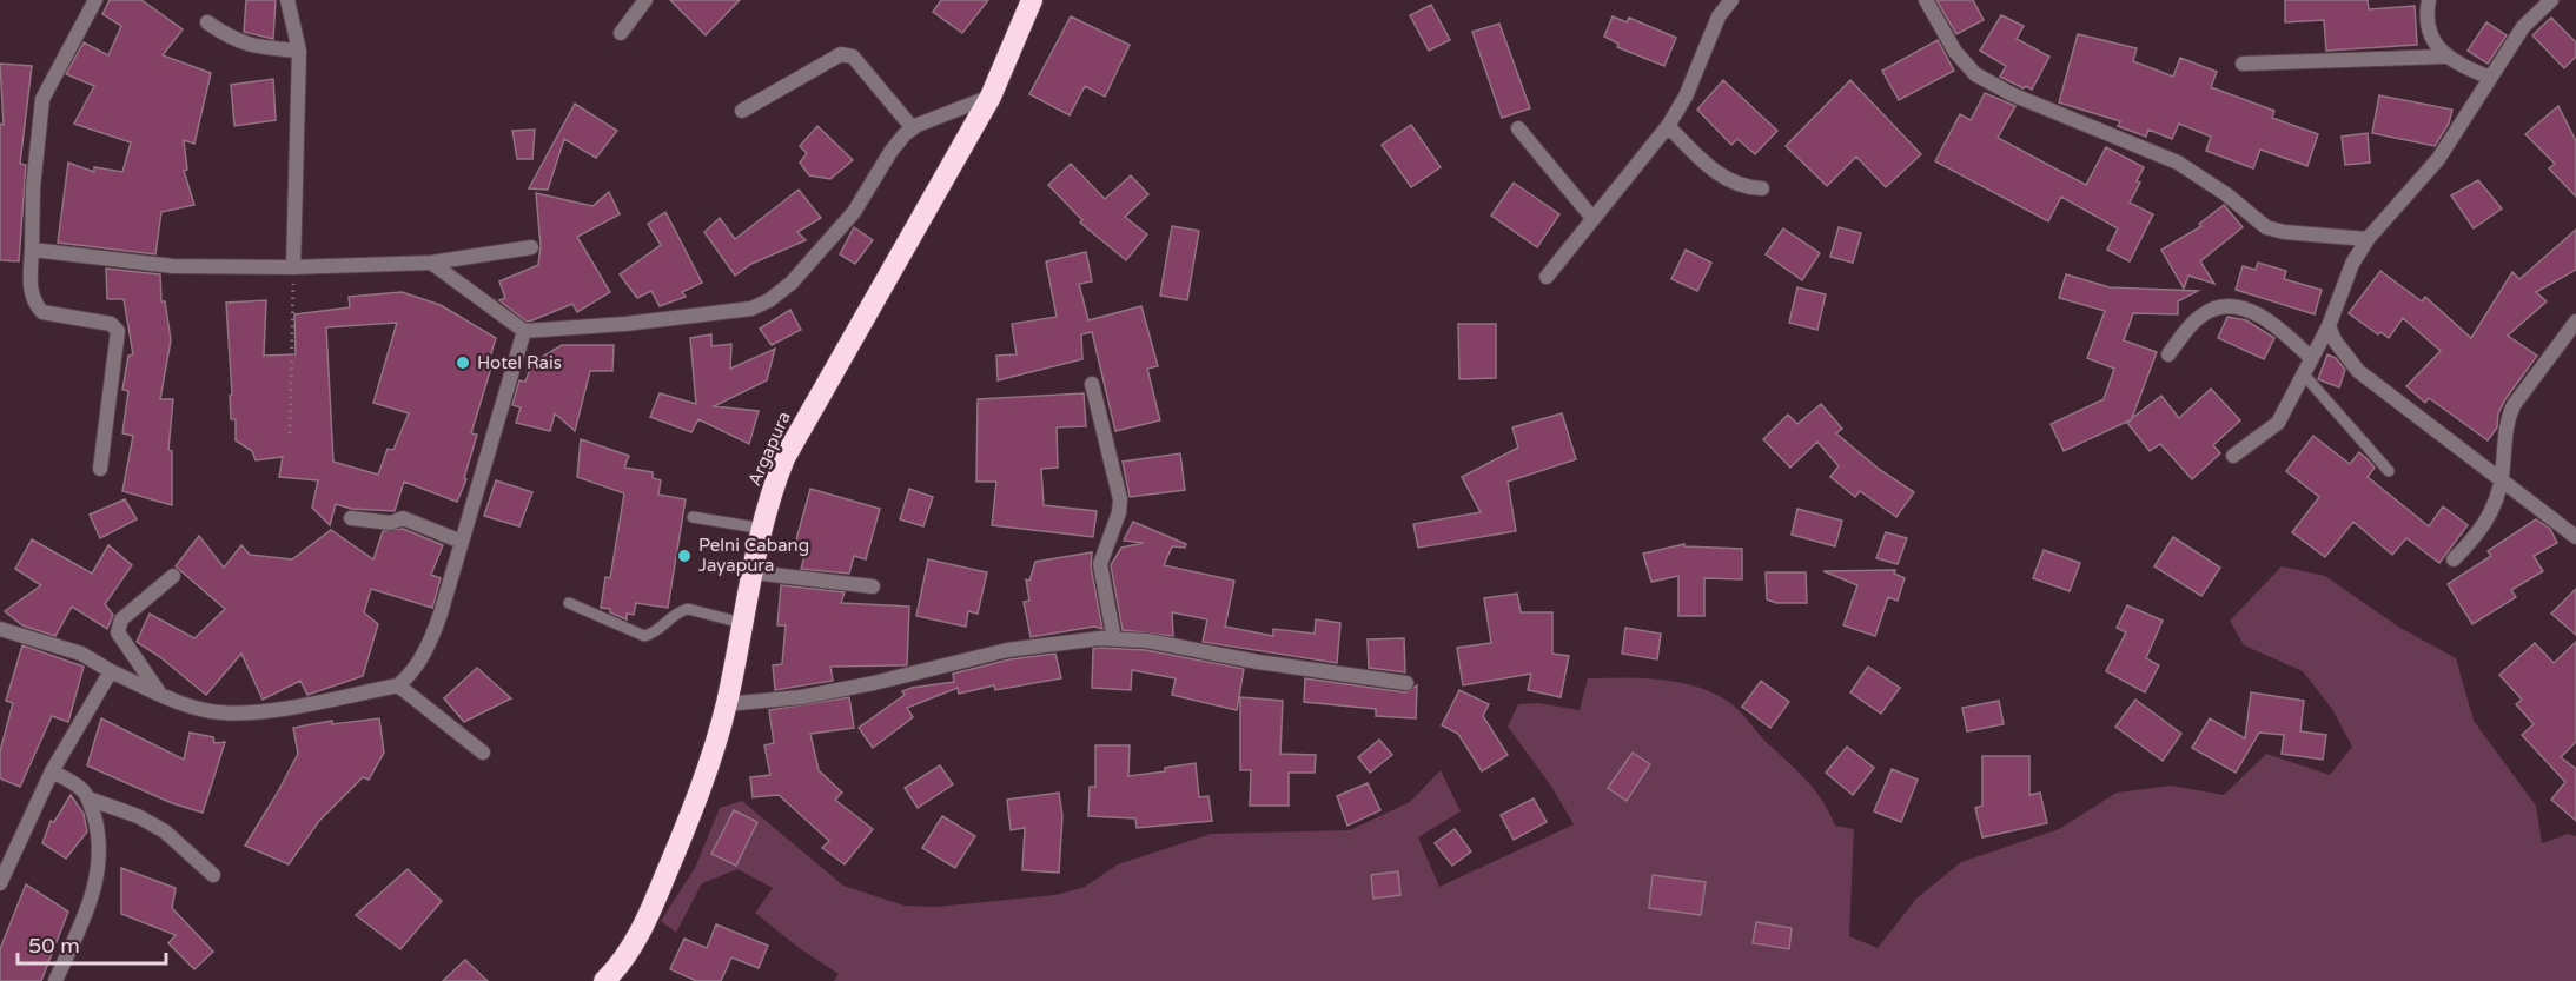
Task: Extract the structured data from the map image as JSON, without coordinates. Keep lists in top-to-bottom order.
{
  "streets": {
    "highway": ["Argapura"]
  },
  "places": ["Hotel Rais", "Pelni Cabang Jayapura"],
  "scale_bar": "50 m"
}
